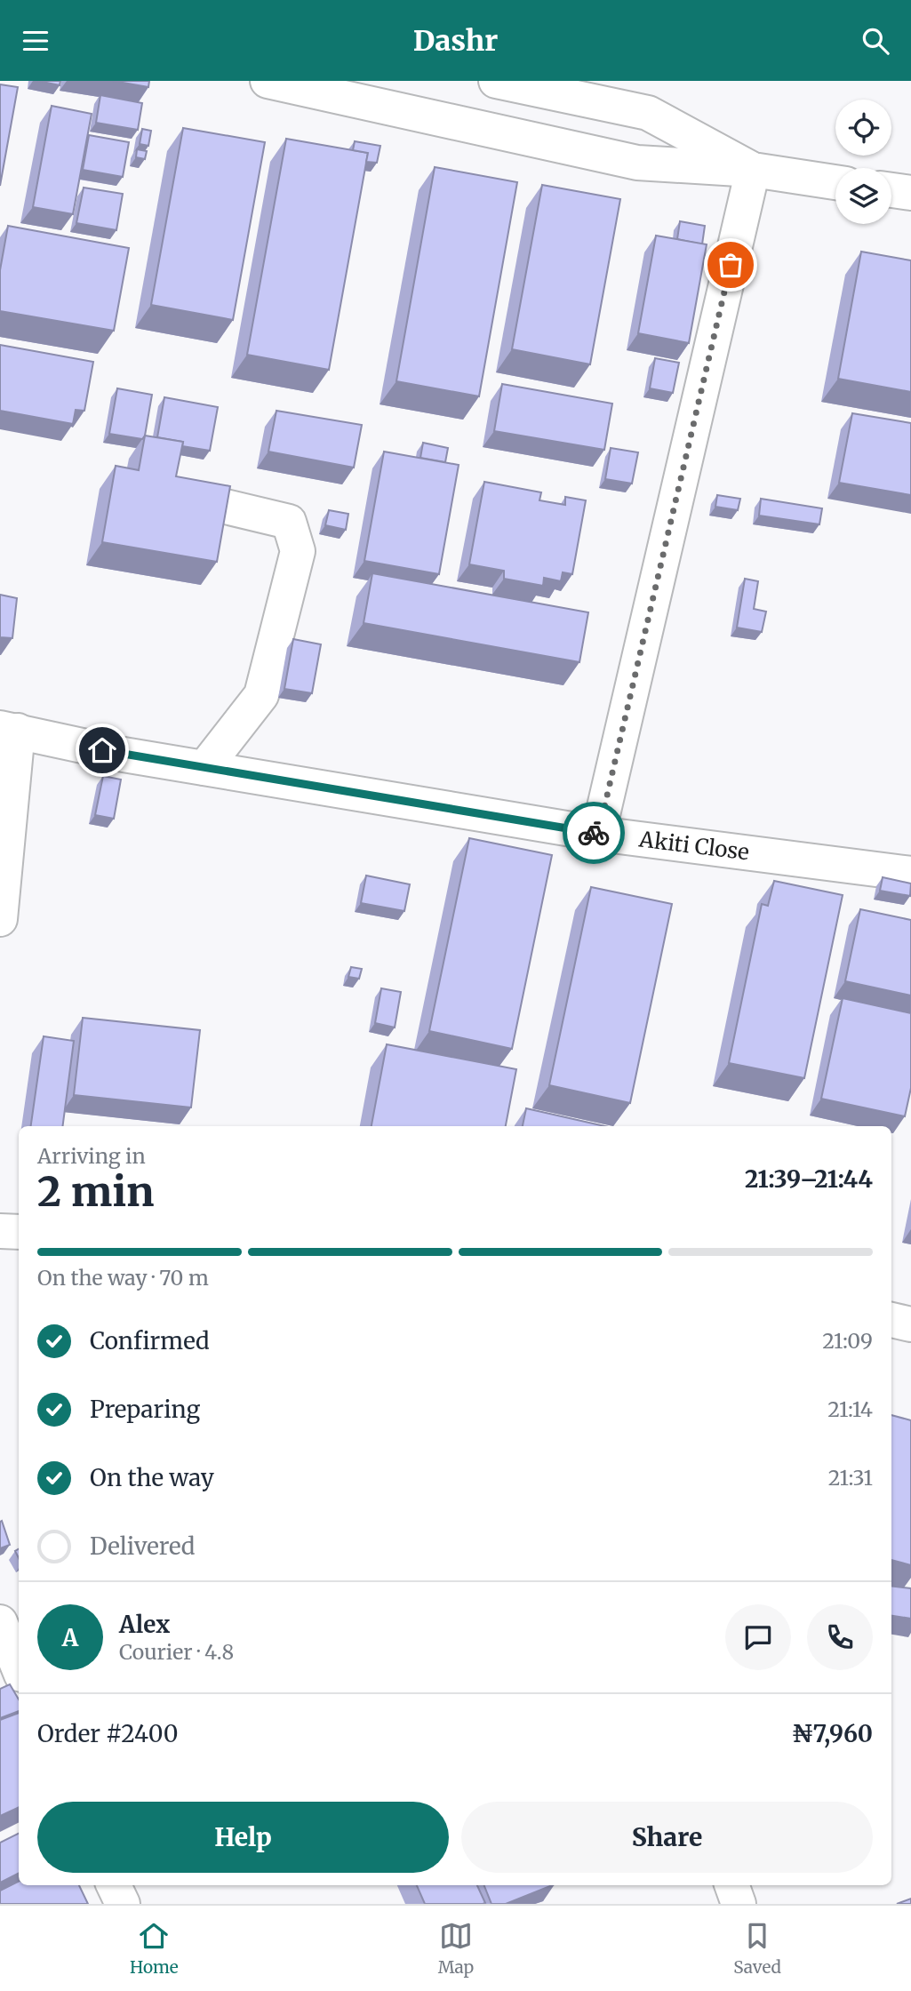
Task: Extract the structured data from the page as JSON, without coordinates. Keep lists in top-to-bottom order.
{
  "streets": {
    "street": ["Akiti Close"]
  },
  "page": {
    "header": "Dashr",
    "heading": ["2 min", "Arriving in", "21:39–21:44"],
    "panel": [
      "Alex",
      "Courier · 4.8",
      "Order #2400",
      "₦7,960"
    ],
    "bar": "On the way · 70 m",
    "list": [
      ["Confirmed", "21:09"],
      ["Preparing", "21:14"],
      ["On the way", "21:31"],
      "Delivered"
    ],
    "round": "A",
    "buttons": ["Help", "Share"],
    "tabs": ["Home", "Map", "Saved"]
  }
}
